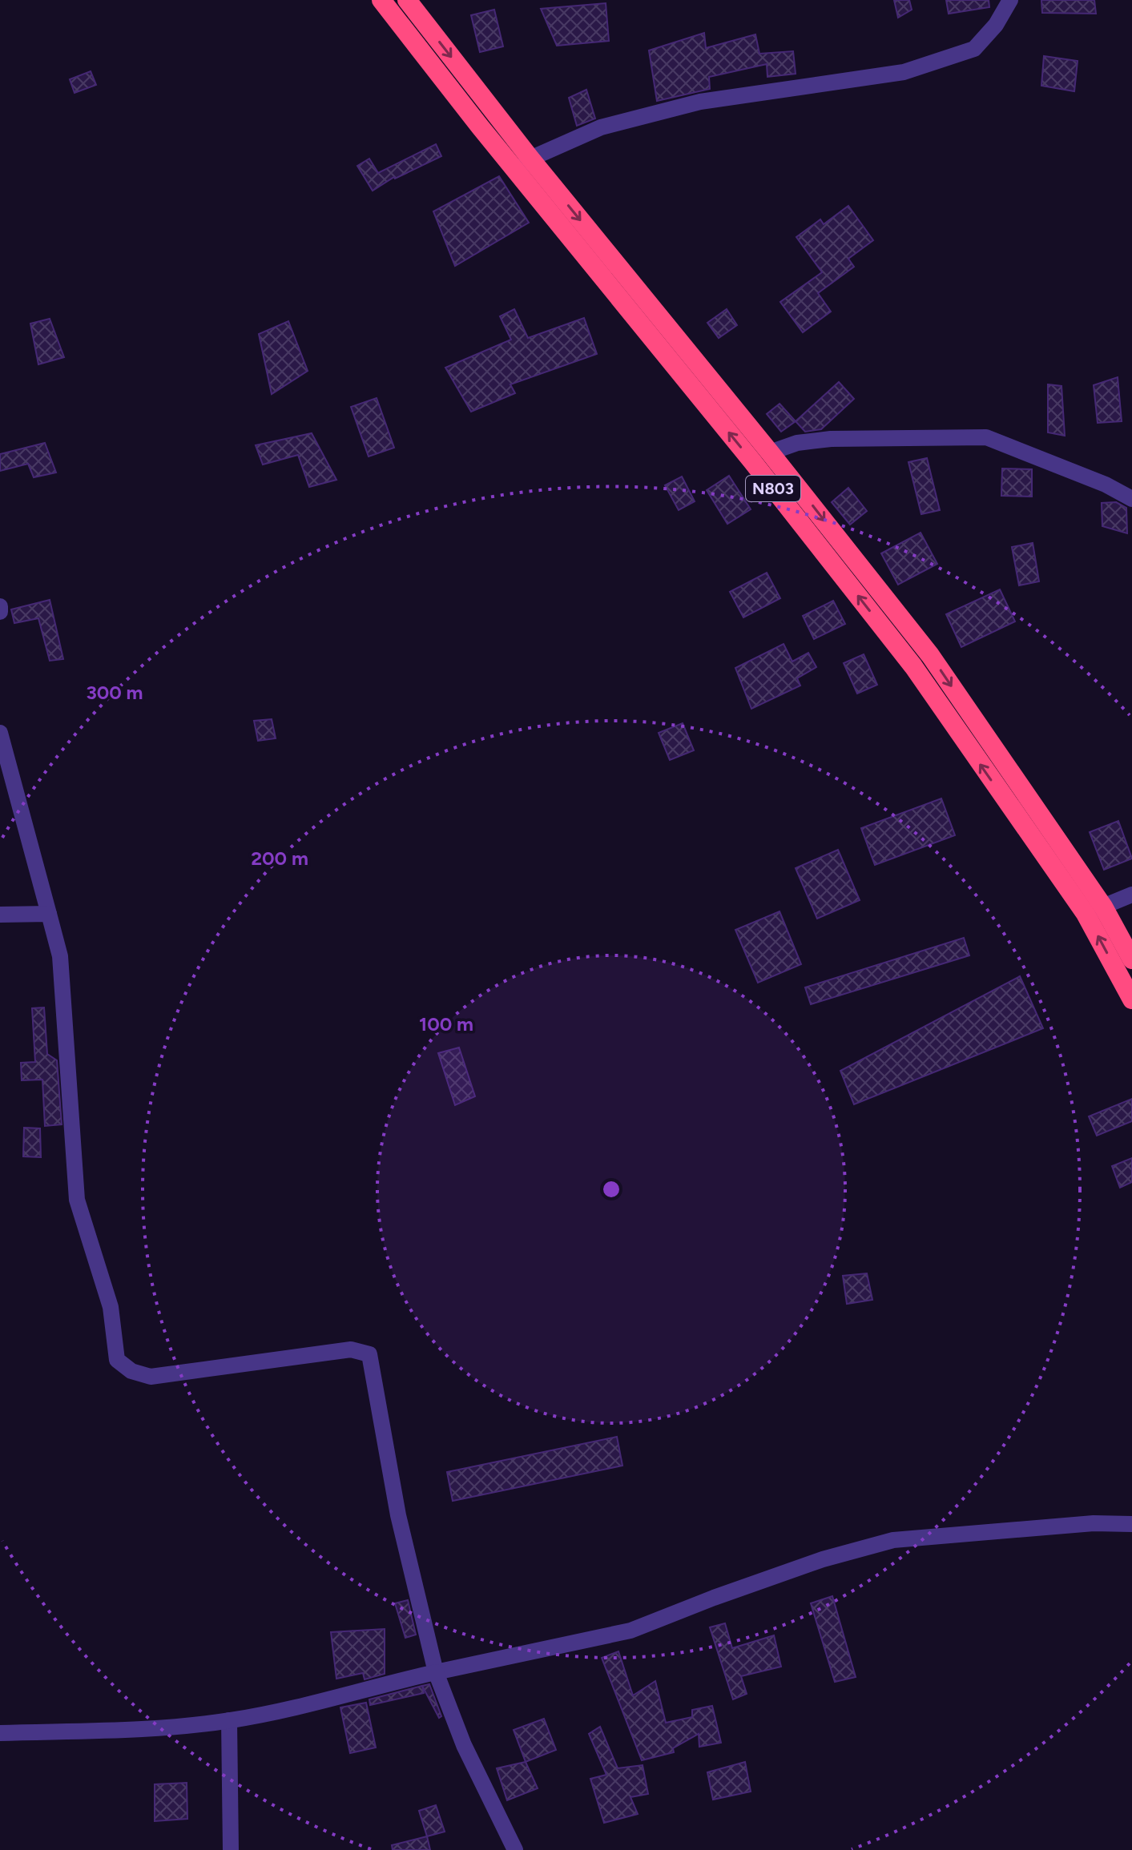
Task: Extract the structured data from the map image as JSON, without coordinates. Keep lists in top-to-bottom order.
{
  "streets": {
    "highway": ["N803"]
  },
  "rings": ["300 m", "200 m", "100 m"]
}
